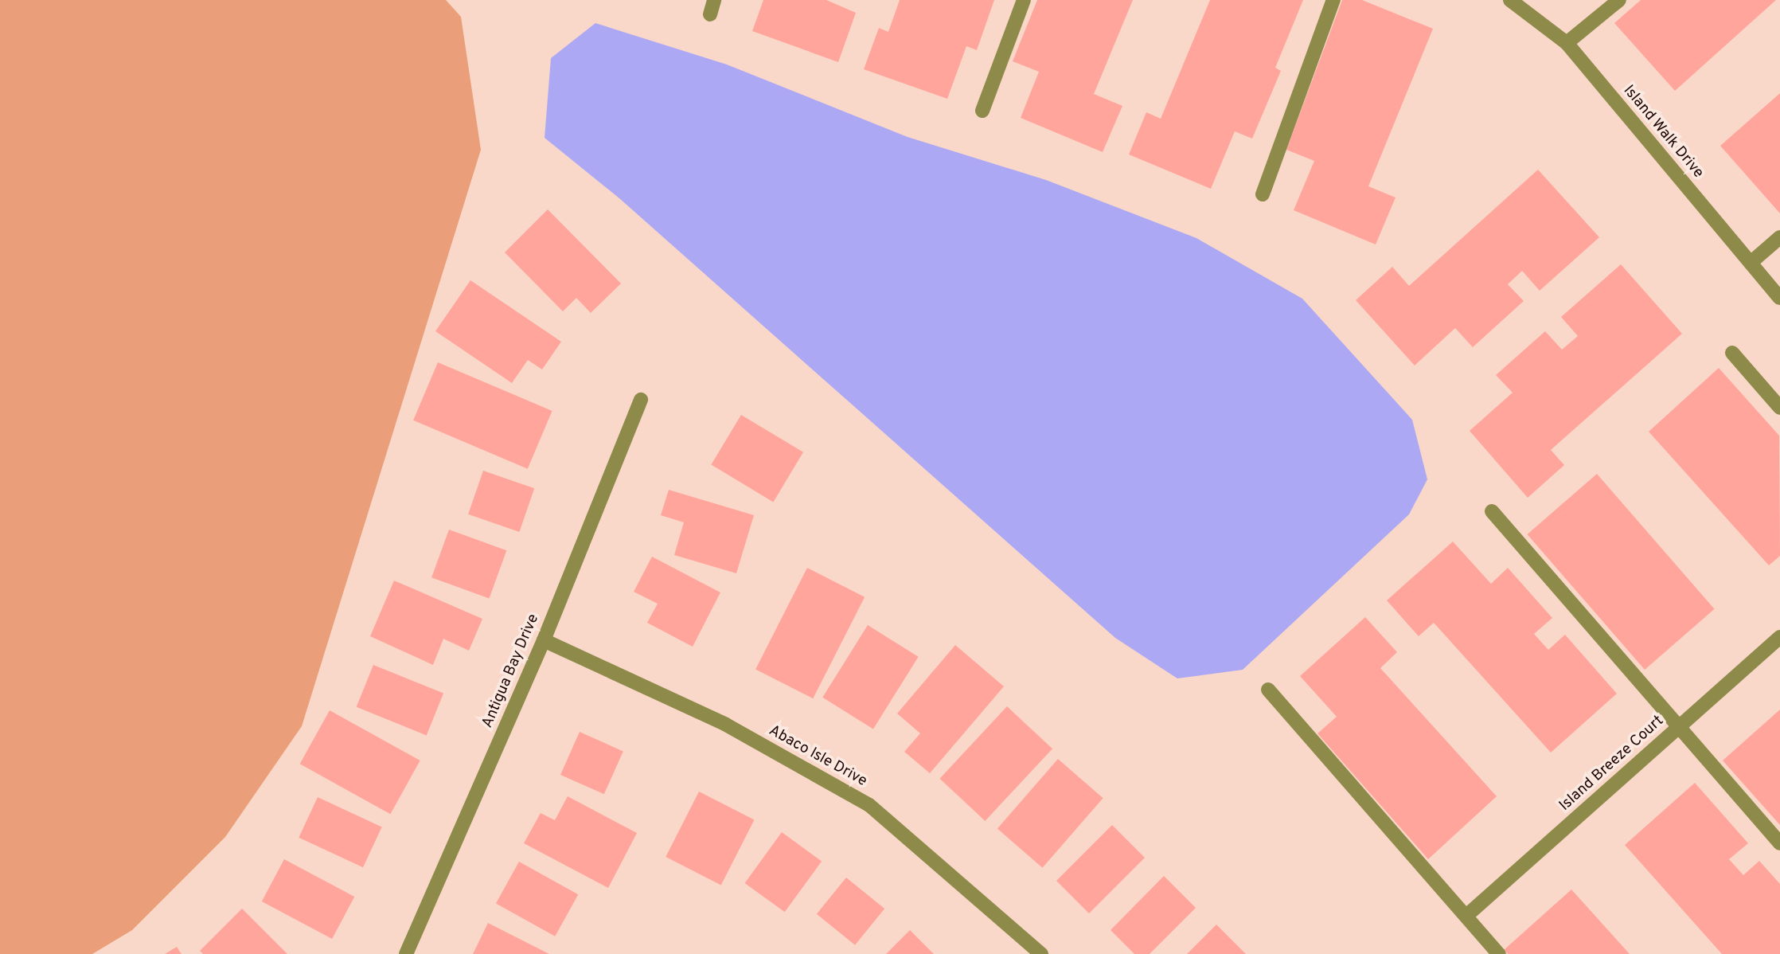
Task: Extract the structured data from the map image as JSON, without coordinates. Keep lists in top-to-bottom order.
{
  "streets": {
    "street": [
      "Island Walk Drive",
      "Antigua Bay Drive",
      "Abaco Isle Drive",
      "Island Breeze Court"
    ]
  },
  "crossings": [
    ["Antigua Bay Drive", "Abaco Isle Drive"]
  ]
}
